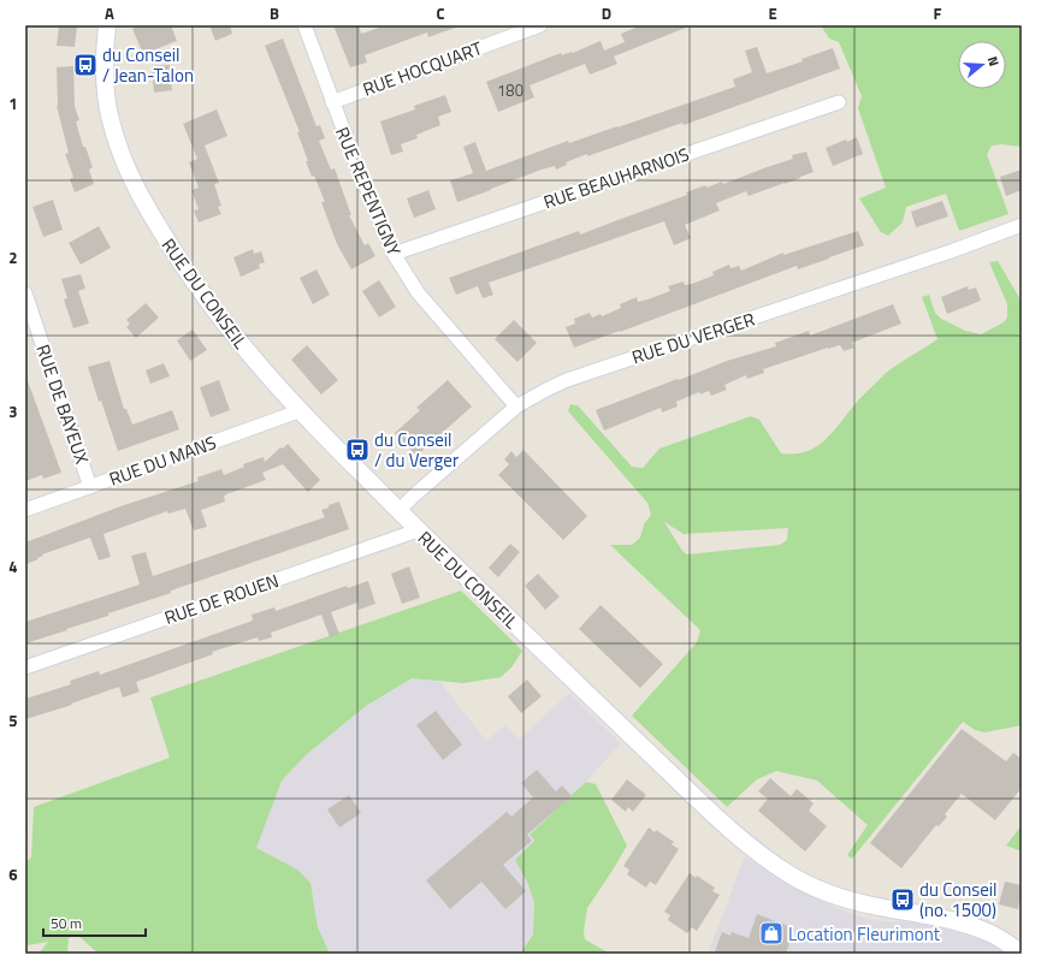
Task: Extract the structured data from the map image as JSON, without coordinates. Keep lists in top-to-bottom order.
{
  "streets": {
    "street": [
      "RUE HOCQUART",
      "RUE BEAUHARNOIS",
      "RUE REPENTIGNY",
      "RUE DU CONSEIL",
      "RUE DU VERGER",
      "RUE DE BAYEUX",
      "RUE DU MANS",
      "RUE DE ROUEN"
    ]
  },
  "crossings": [
    ["RUE HOCQUART", "RUE REPENTIGNY"],
    ["RUE BEAUHARNOIS", "RUE REPENTIGNY"],
    ["RUE REPENTIGNY", "RUE DU VERGER"],
    ["RUE DU CONSEIL", "RUE DU VERGER"],
    ["RUE DU CONSEIL", "RUE DU MANS"],
    ["RUE DU CONSEIL", "RUE DE ROUEN"],
    ["RUE DE BAYEUX", "RUE DU MANS"]
  ],
  "places": {
    "bus stop": ["du Conseil / Jean-Talon", "du Conseil / du Verger", "du Conseil (no. 1500)"],
    "shop": ["Location Fleurimont"]
  },
  "house_numbers": ["180"],
  "scale_bar": "50 m",
  "north": "right",
  "grid": {
    "columns": [
      "A",
      "B",
      "C",
      "D",
      "E",
      "F"
    ],
    "rows": [
      "1",
      "2",
      "3",
      "4",
      "5",
      "6"
    ]
  }
}
